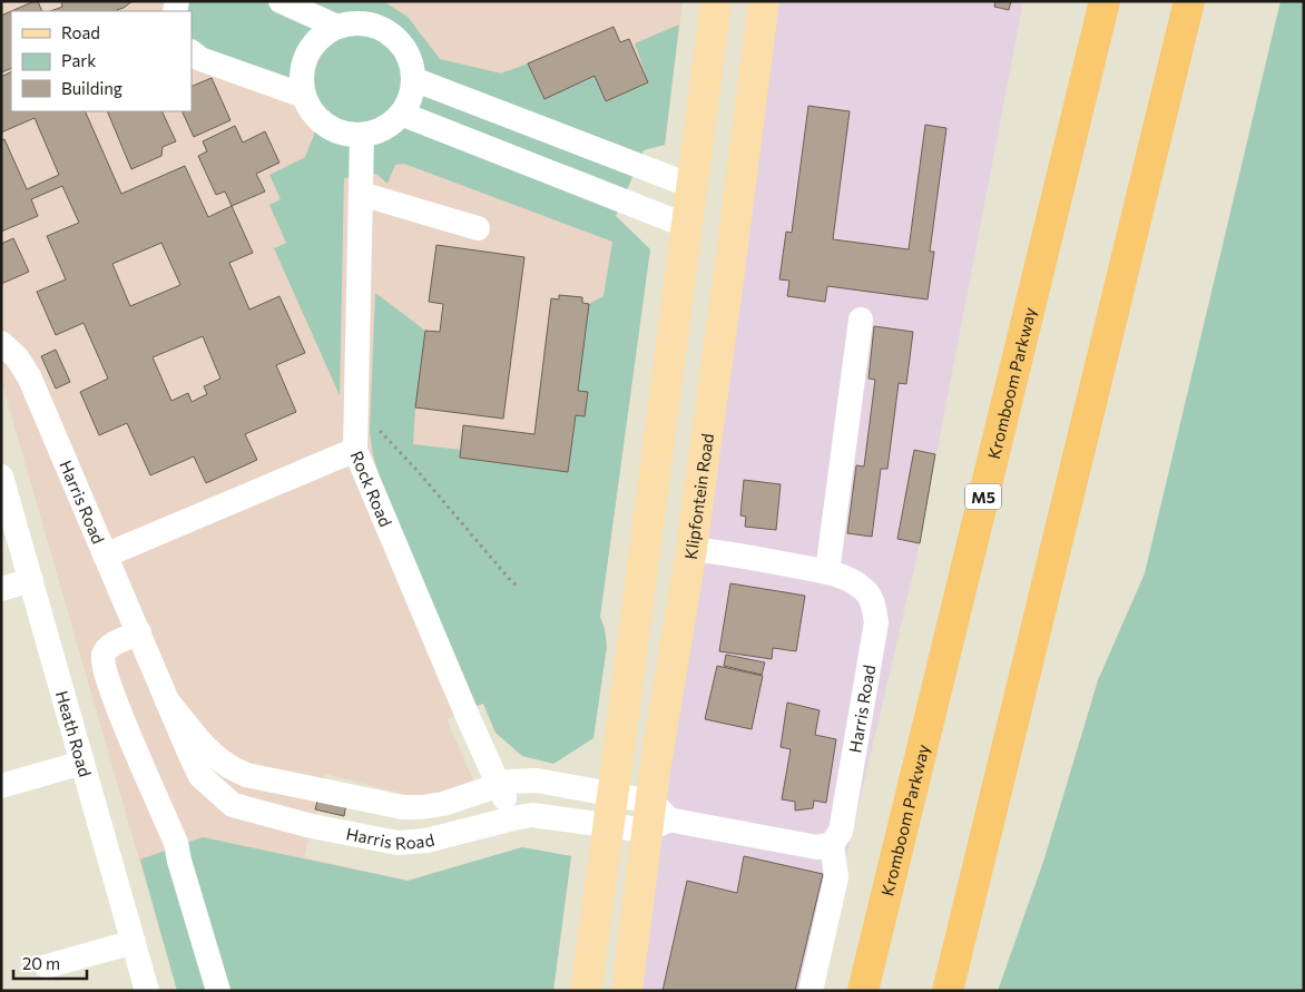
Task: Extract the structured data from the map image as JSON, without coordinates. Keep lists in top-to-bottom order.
{
  "streets": {
    "highway": ["Kromboom Parkway", "M5"],
    "main road": ["Klipfontein Road"],
    "street": ["Rock Road", "Harris Road", "Heath Road"]
  },
  "crossings": [
    ["Rock Road", "Harris Road"],
    ["Klipfontein Road", "Harris Road"]
  ],
  "legend": ["Road", "Park", "Building"],
  "scale_bar": "20 m"
}
